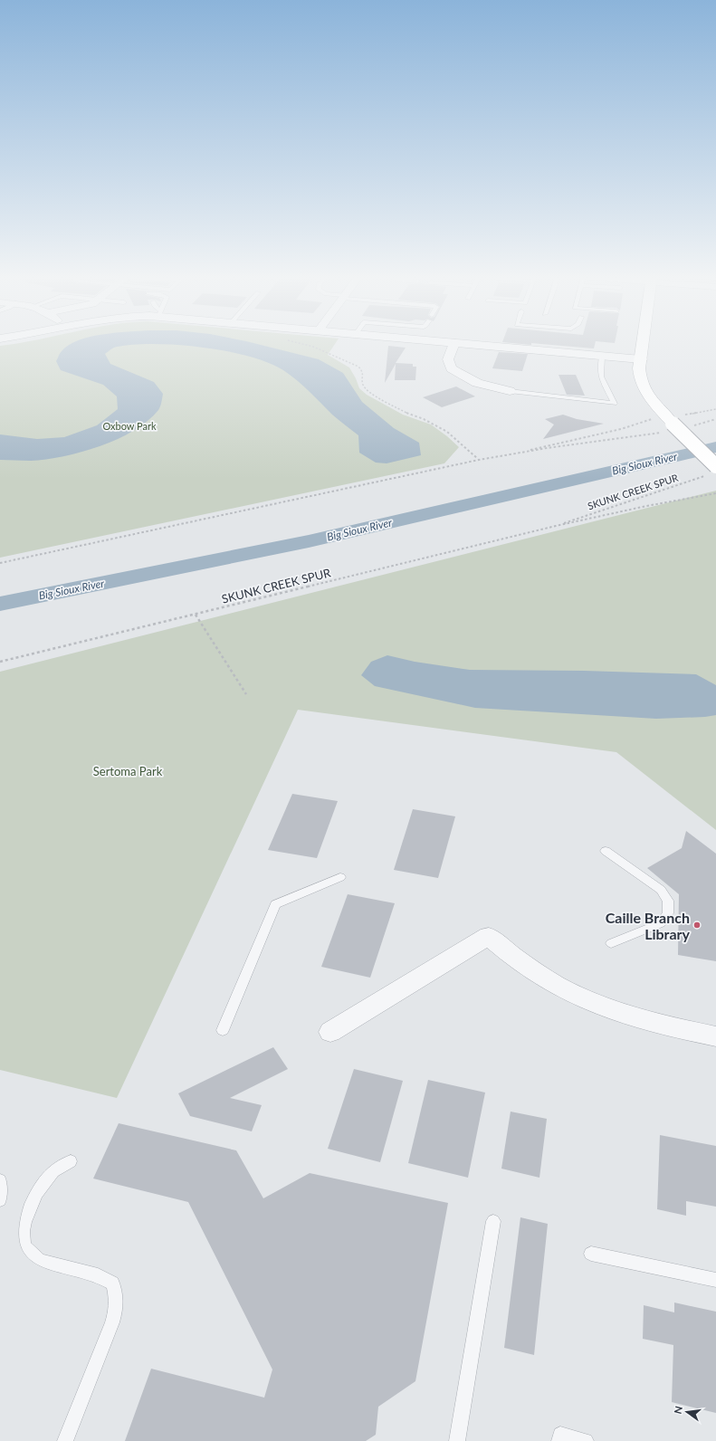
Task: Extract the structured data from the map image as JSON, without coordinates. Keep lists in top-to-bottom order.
{
  "streets": {
    "path": ["SKUNK CREEK SPUR"]
  },
  "water": ["Big Sioux River"],
  "parks": ["Oxbow Park", "Sertoma Park"],
  "places": ["Caille Branch Library"],
  "north": "left"
}
